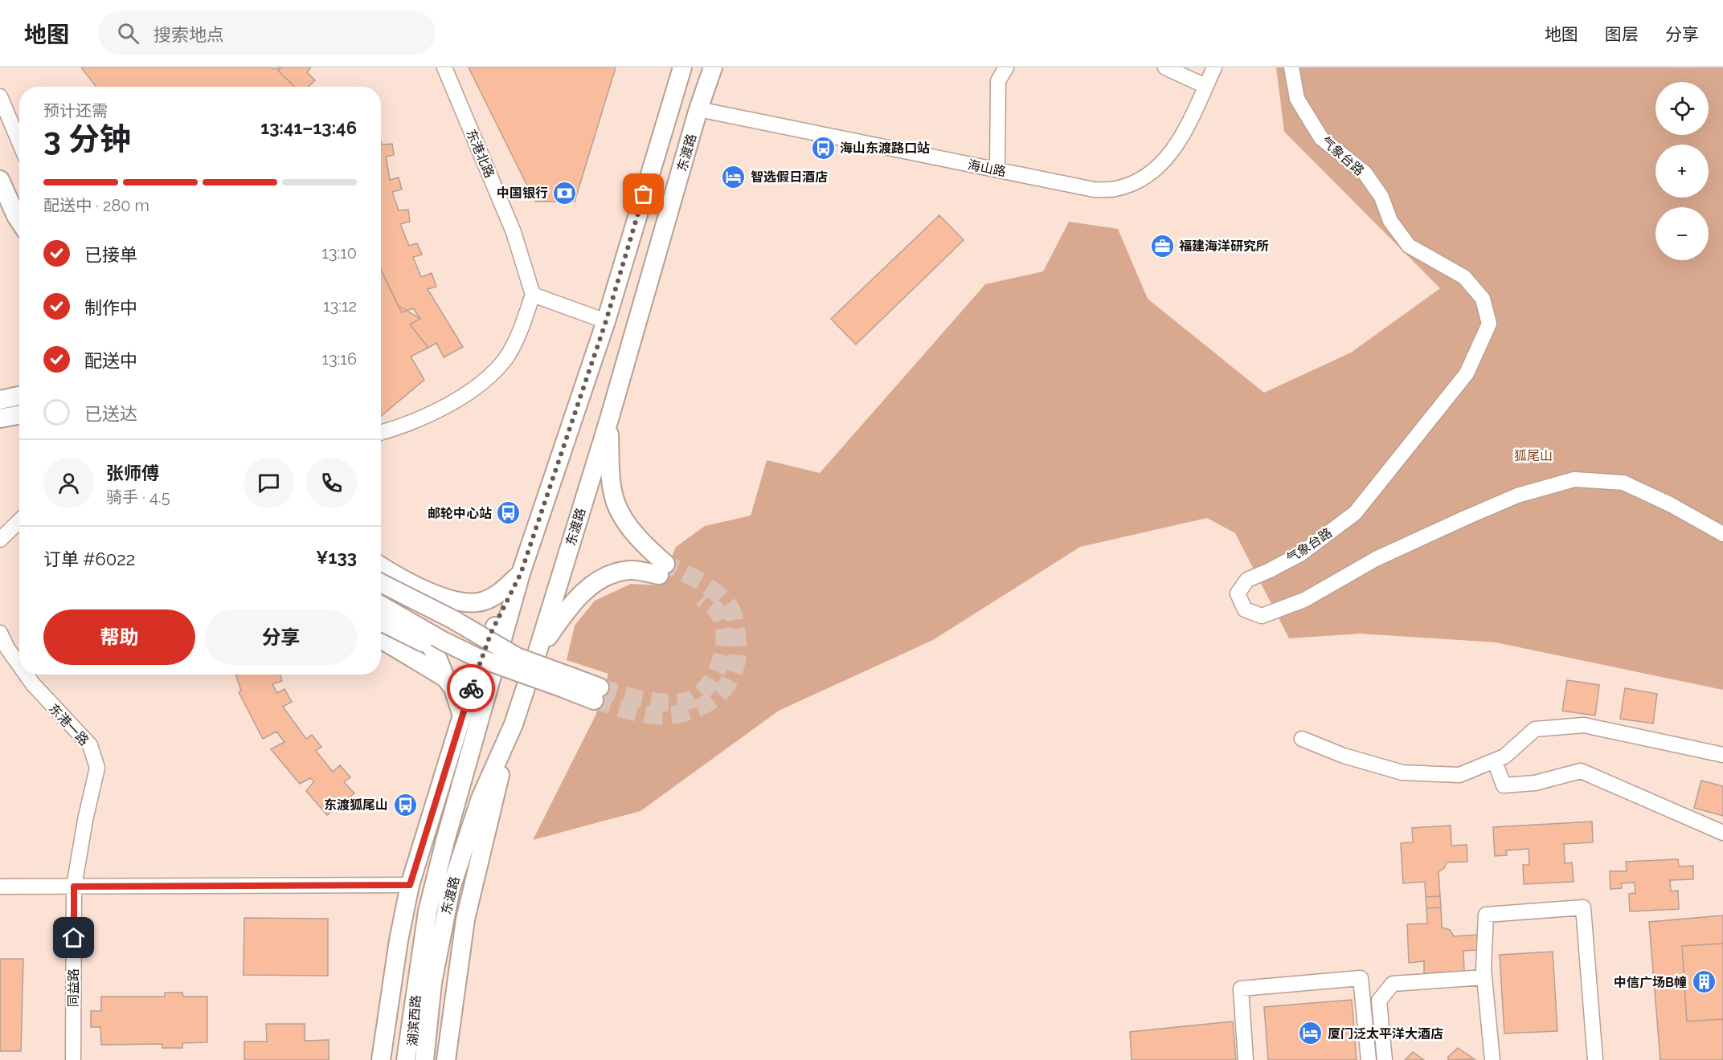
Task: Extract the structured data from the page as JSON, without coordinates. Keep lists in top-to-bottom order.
{
  "streets": {
    "main road": ["东渡路", "湖滨西路"],
    "street": [
      "东港北路",
      "气象台路",
      "海山路",
      "东港一路",
      "同益路"
    ]
  },
  "crossings": [
    ["东渡路", "海山路"],
    ["东渡路", "湖滨西路"],
    ["东港一路", "同益路"]
  ],
  "parks": ["狐尾山"],
  "places": {
    "bus stop": ["海山东渡路口站", "邮轮中心站", "东渡狐尾山"],
    "hotel": ["智选假日酒店", "厦门泛太平洋大酒店"],
    "bank": ["中国银行"],
    "office": ["福建海洋研究所"],
    "building": ["中信广场B幢"]
  },
  "page": {
    "header": "地图",
    "search": "搜索地点",
    "nav": ["地图", "图层", "分享"],
    "map_buttons": ["+", "−"],
    "heading": ["3 分钟", "预计还需", "13:41–13:46"],
    "panel": [
      "张师傅",
      "骑手 · 4.5",
      "订单 #6022",
      "¥133"
    ],
    "bar": "配送中 · 280 m",
    "list": [
      ["已接单", "13:10"],
      ["制作中", "13:12"],
      ["配送中", "13:16"],
      "已送达"
    ],
    "buttons": ["帮助", "分享"]
  }
}
